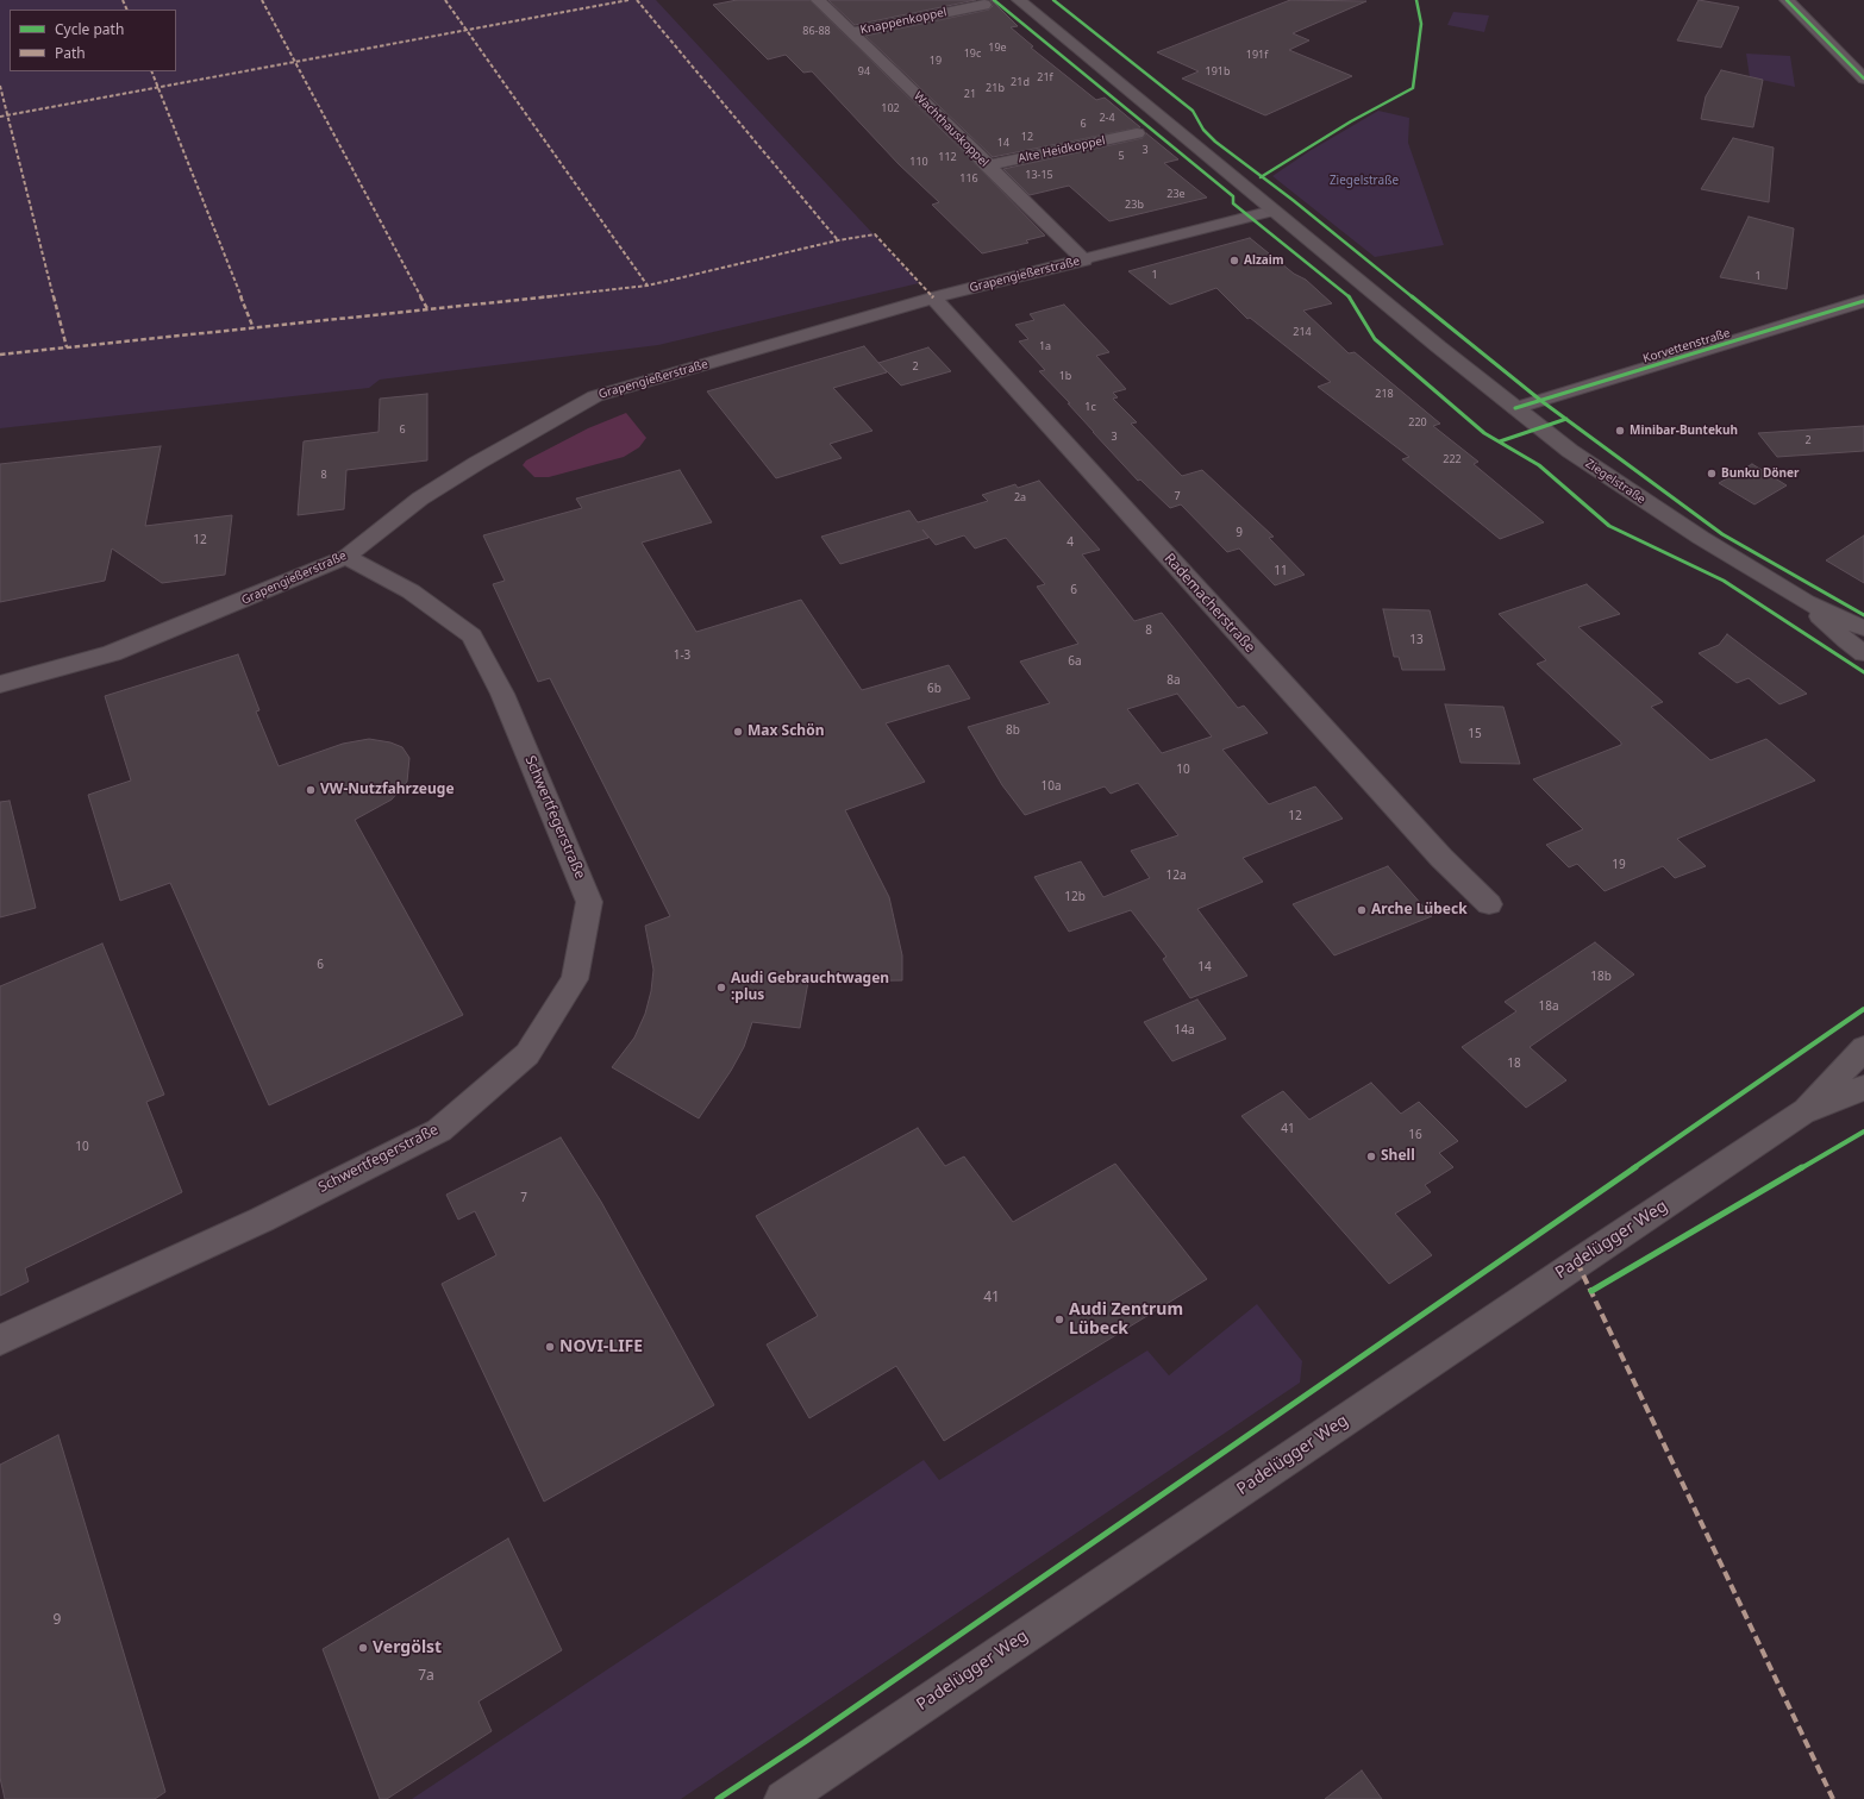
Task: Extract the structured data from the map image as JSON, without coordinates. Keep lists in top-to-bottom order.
{
  "streets": {
    "main road": ["Ziegelstraße", "Padelügger Weg"],
    "street": [
      "Knappenkoppel",
      "Wachthauskoppel",
      "Alte Heidkoppel",
      "Grapengießerstraße",
      "Korvettenstraße",
      "Rademacherstraße",
      "Schwertfegerstraße"
    ]
  },
  "crossings": [
    ["Knappenkoppel", "Wachthauskoppel"],
    ["Wachthauskoppel", "Alte Heidkoppel"],
    ["Wachthauskoppel", "Grapengießerstraße"],
    ["Grapengießerstraße", "Ziegelstraße"],
    ["Grapengießerstraße", "Rademacherstraße"],
    ["Grapengießerstraße", "Schwertfegerstraße"],
    ["Korvettenstraße", "Ziegelstraße"]
  ],
  "parks": ["Ziegelstraße"],
  "places": [
    "Alzaim",
    "Minibar-Buntekuh",
    "Bunku Döner",
    "Max Schön",
    "VW-Nutzfahrzeuge",
    "Arche Lübeck",
    "Audi Gebrauchtwagen :plus",
    "Shell",
    "Audi Zentrum Lübeck",
    "NOVI-LIFE",
    "Vergölst"
  ],
  "house_numbers": [
    "86-88",
    "19e",
    "19c",
    "191f",
    "19",
    "94",
    "191b",
    "21f",
    "21d",
    "21b",
    "21",
    "102",
    "2-4",
    "6",
    "12",
    "14",
    "3",
    "5",
    "112",
    "110",
    "13-15",
    "116",
    "23e",
    "23b",
    "1",
    "1",
    "214",
    "1a",
    "2",
    "1b",
    "218",
    "1c",
    "220",
    "6",
    "3",
    "2",
    "222",
    "8",
    "7",
    "2a",
    "9",
    "12",
    "4",
    "11",
    "6",
    "8",
    "13",
    "1-3",
    "6a",
    "8a",
    "6b",
    "8b",
    "15",
    "10",
    "10a",
    "12",
    "19",
    "12a",
    "12b",
    "6",
    "14",
    "18b",
    "18a",
    "14a",
    "18",
    "41",
    "16",
    "10",
    "7",
    "41",
    "9",
    "7a"
  ],
  "legend": ["Cycle path", "Path"]
}
